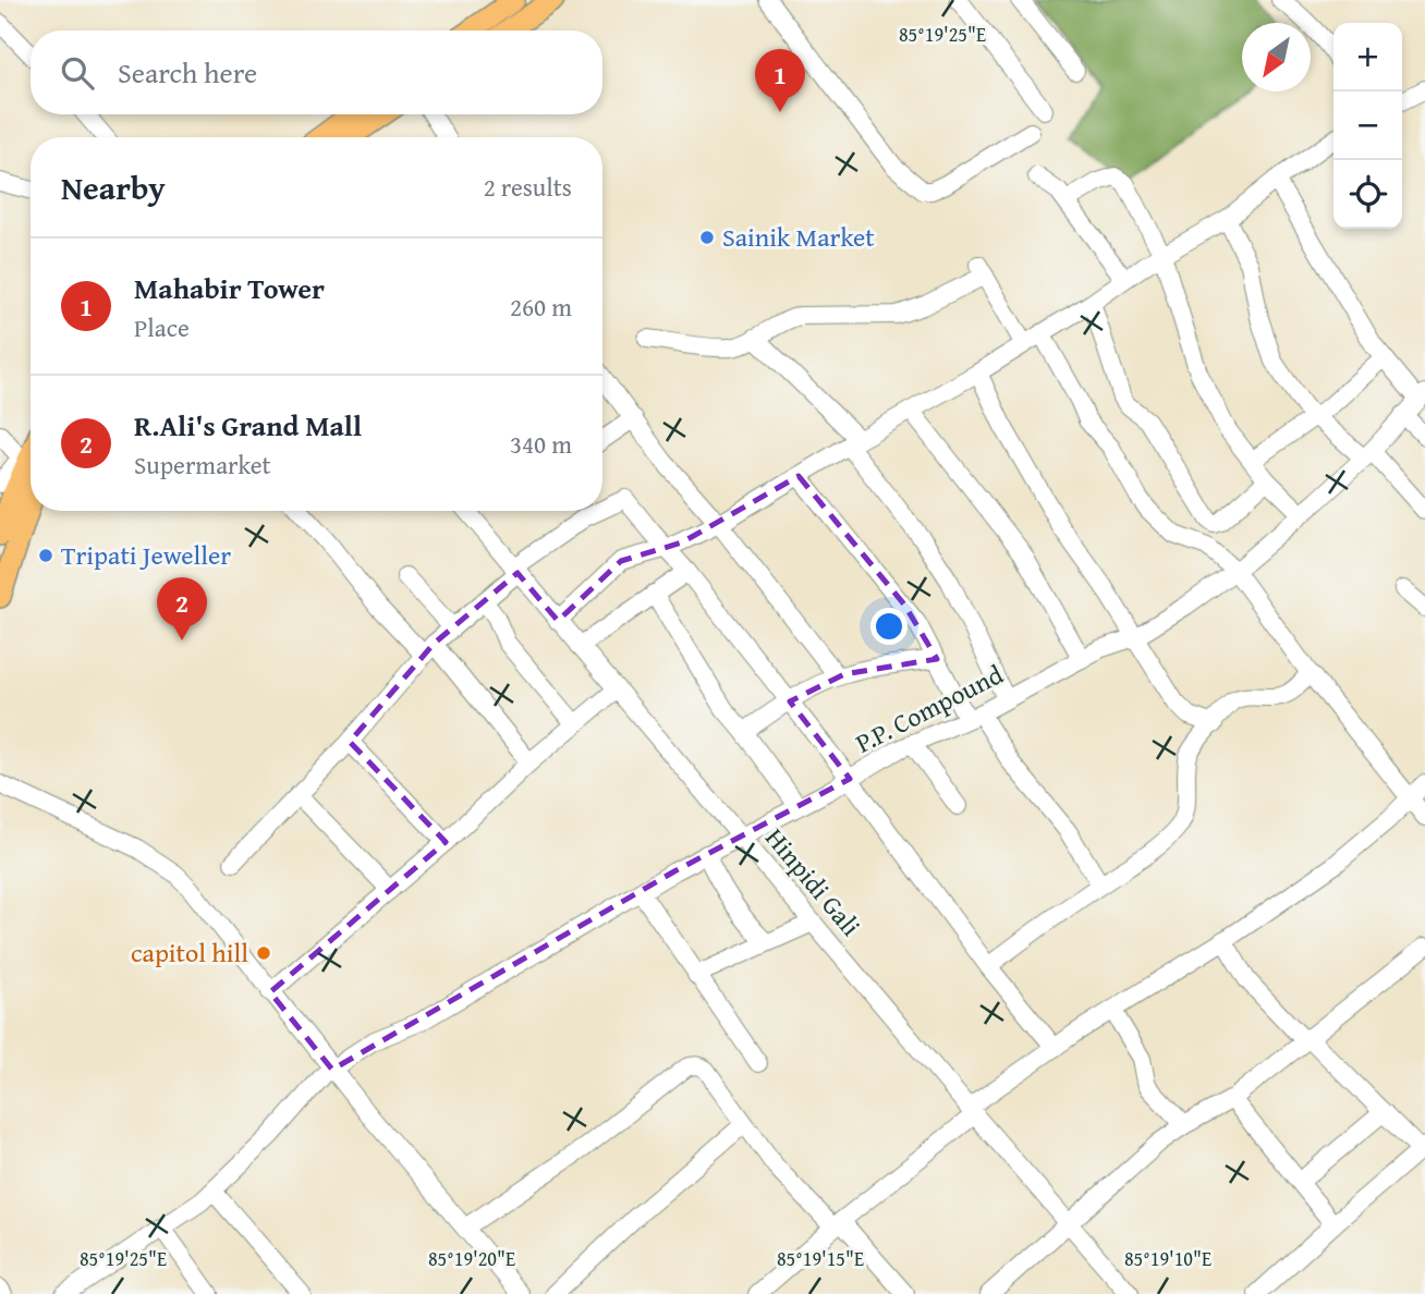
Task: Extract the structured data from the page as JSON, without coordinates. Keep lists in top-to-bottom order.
{
  "streets": {
    "street": ["P.P. Compound", "Hinpidi Gali"]
  },
  "crossings": [
    ["P.P. Compound", "Hinpidi Gali"]
  ],
  "places": ["Sainik Market", "Tripati Jeweller", "capitol hill"],
  "north": "bottom left",
  "page": {
    "map_buttons": ["+", "−"],
    "search": "Search here",
    "pins": ["1", "2"],
    "heading": ["Nearby", "2 results"],
    "list": [
      {
        "mark": "1",
        "name": "Mahabir Tower",
        "note": "Place",
        "value": "260 m"
      },
      {
        "mark": "2",
        "name": "R.Ali's Grand Mall",
        "note": "Supermarket",
        "value": "340 m"
      }
    ]
  },
  "coordinates": [
    "85°19'25\"E",
    "85°19'20\"E",
    "85°19'15\"E",
    "85°19'10\"E"
  ]
}
